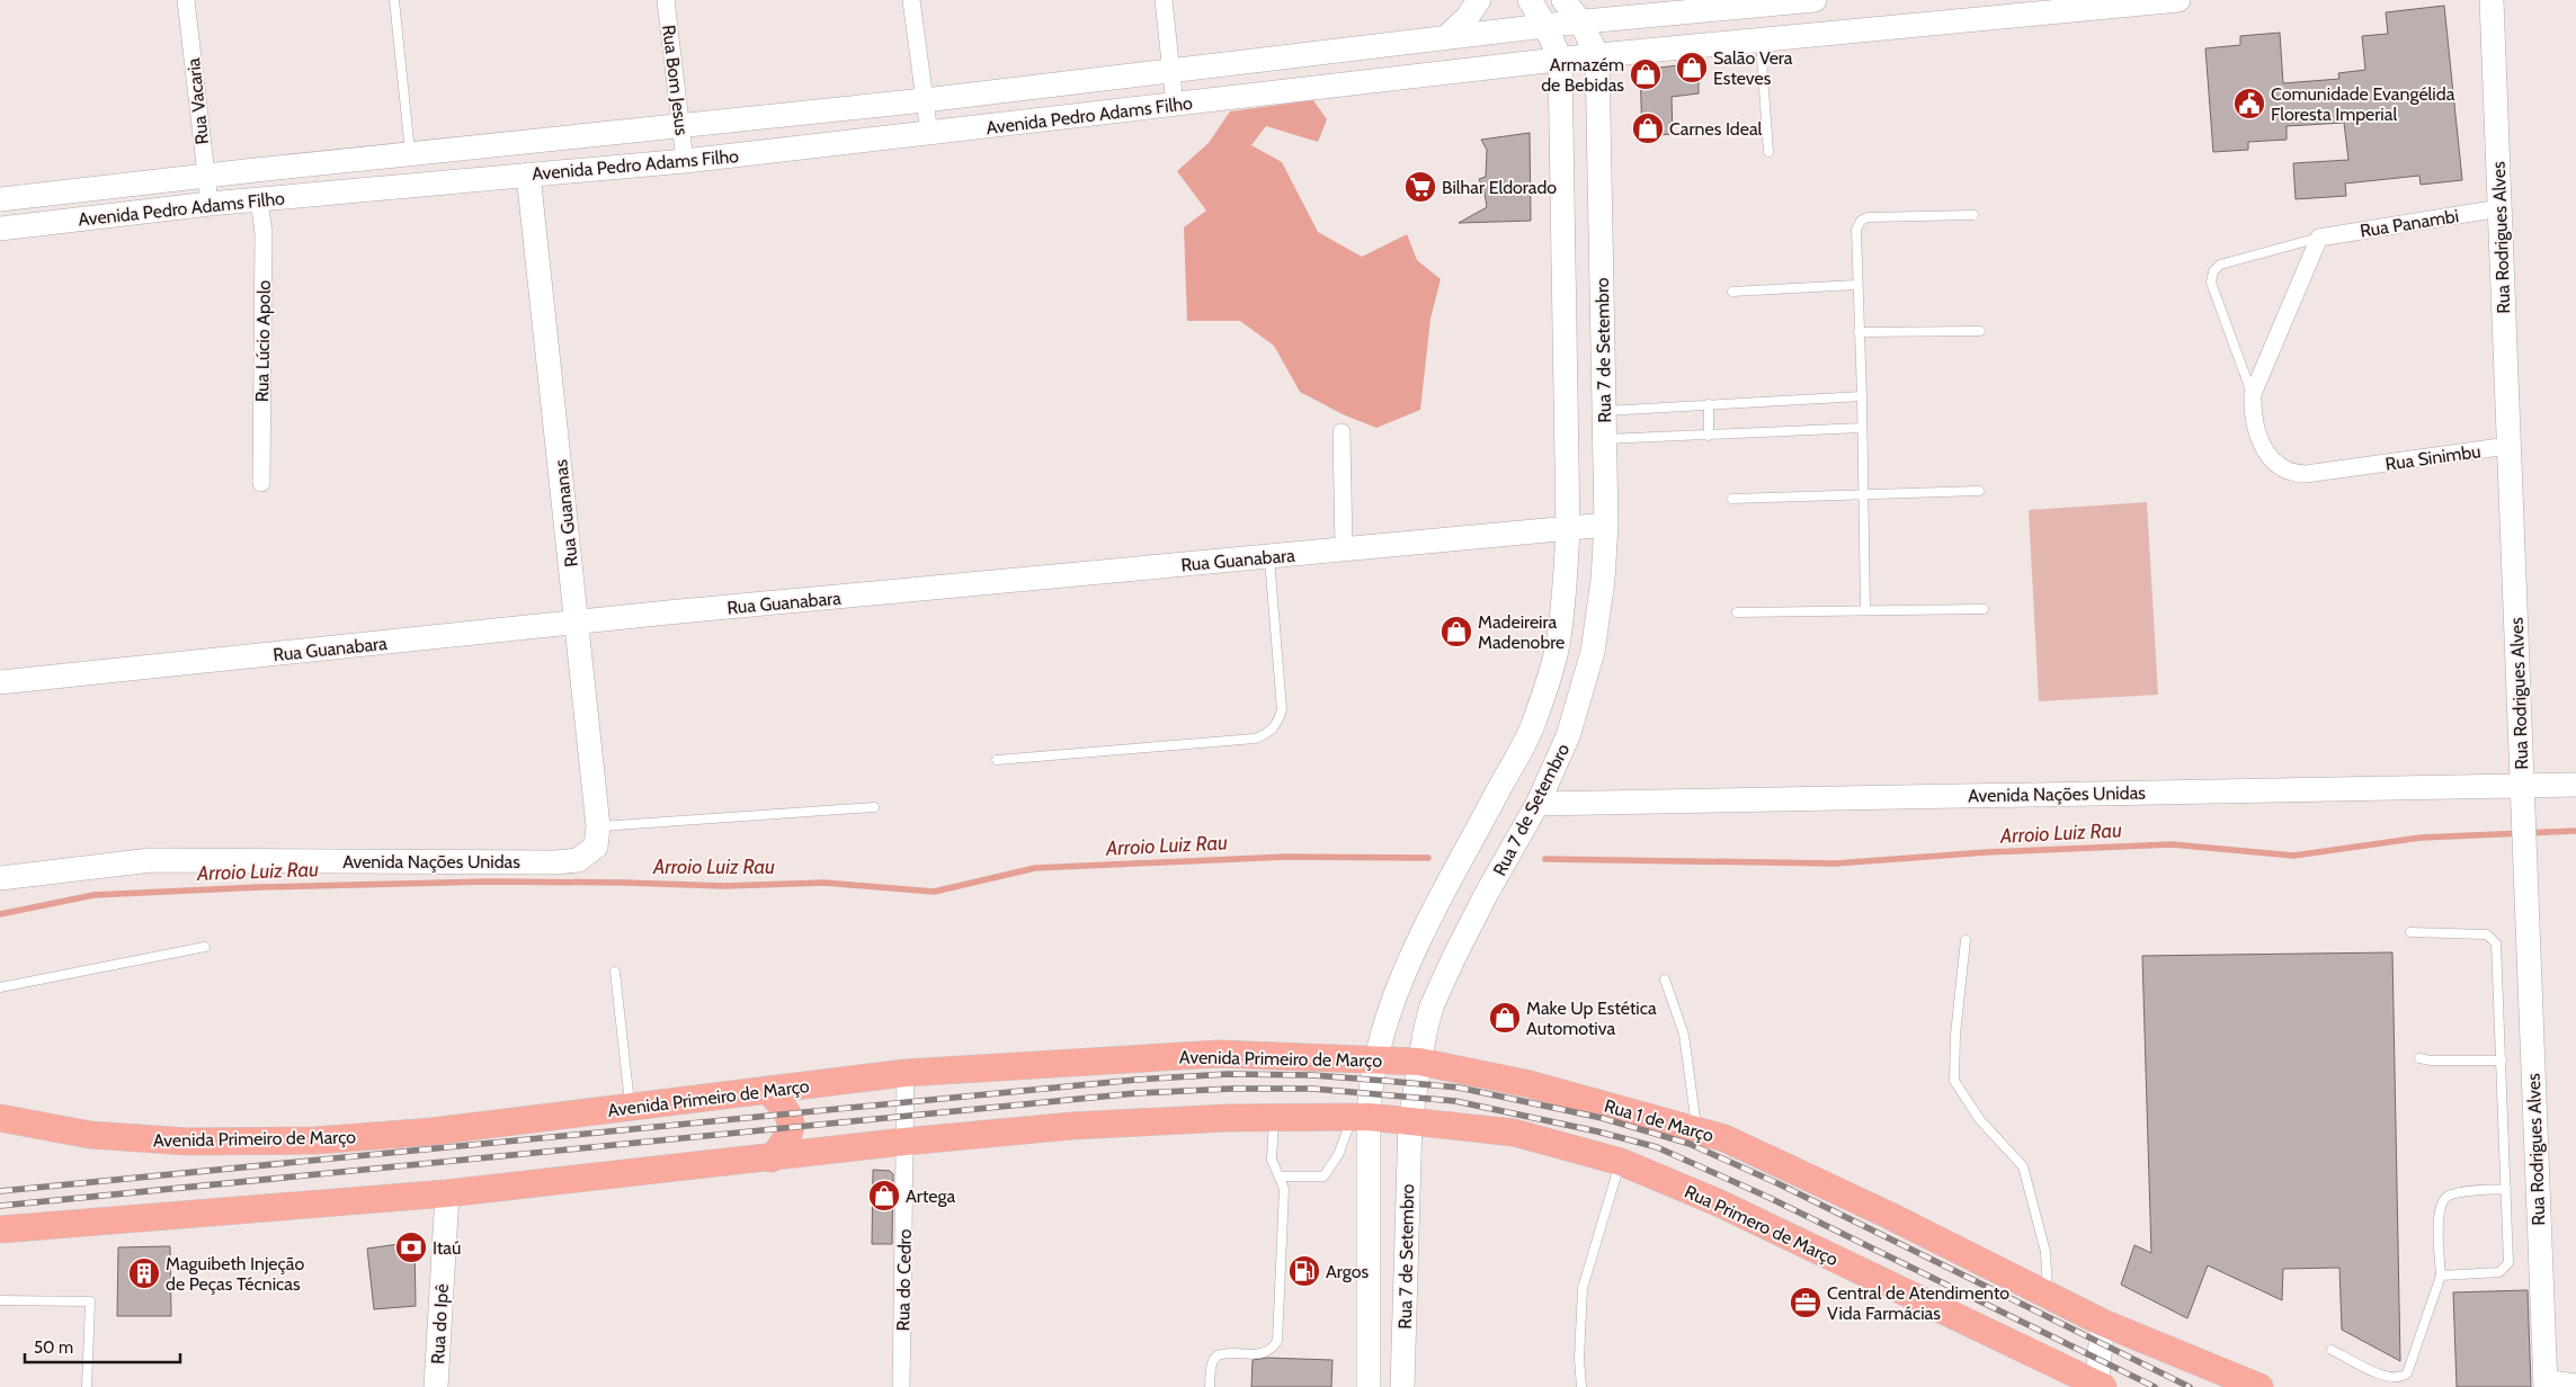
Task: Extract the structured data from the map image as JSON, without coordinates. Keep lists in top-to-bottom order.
{
  "streets": {
    "main road": [
      "Avenida Pedro Adams Filho",
      "Rua Rodrigues Alves",
      "Rua 7 de Setembro",
      "Rua Guananas",
      "Rua Guanabara",
      "Avenida Nações Unidas",
      "Avenida Primeiro de Março",
      "Rua 1 de Março",
      "Rua Primero de Março",
      "Rua do Ipê"
    ],
    "street": [
      "Rua Bom Jesus",
      "Rua Vacaria",
      "Rua Panambi",
      "Rua Lúcio Apolo",
      "Rua Sinimbu",
      "Rua do Cedro"
    ]
  },
  "crossings": [
    ["Rua Bom Jesus", "Avenida Pedro Adams Filho"],
    ["Rua Vacaria", "Avenida Pedro Adams Filho"],
    ["Avenida Pedro Adams Filho", "Rua Lúcio Apolo"],
    ["Avenida Pedro Adams Filho", "Rua 7 de Setembro"],
    ["Avenida Pedro Adams Filho", "Rua Guananas"],
    ["Rua Panambi", "Rua Rodrigues Alves"],
    ["Rua Rodrigues Alves", "Rua Sinimbu"],
    ["Rua Rodrigues Alves", "Avenida Nações Unidas"],
    ["Rua 7 de Setembro", "Rua Guanabara"],
    ["Rua 7 de Setembro", "Avenida Nações Unidas"],
    ["Rua 7 de Setembro", "Avenida Primeiro de Março"],
    ["Rua 7 de Setembro", "Rua 1 de Março"],
    ["Rua 7 de Setembro", "Rua Primero de Março"],
    ["Rua Guananas", "Rua Guanabara"],
    ["Rua Guananas", "Avenida Nações Unidas"],
    ["Avenida Primeiro de Março", "Rua 1 de Março"],
    ["Avenida Primeiro de Março", "Rua do Cedro"]
  ],
  "water": ["Arroio Luiz Rau"],
  "places": {
    "shop": [
      "Salão Vera Esteves",
      "Armazém de Bebidas",
      "Carnes Ideal",
      "Madeireira Madenobre",
      "Make Up Estética Automotiva",
      "Artega"
    ],
    "public building": ["Comunidade Evangélida Floresta Imperial"],
    "supermarket": ["Bilhar Eldorado"],
    "bank": ["Itaú"],
    "fuel station": ["Argos"],
    "building": ["Maguibeth Injeção de Peças Técnicas"],
    "office": ["Central de Atendimento Vida Farmácias"]
  },
  "scale_bar": "50 m"
}
